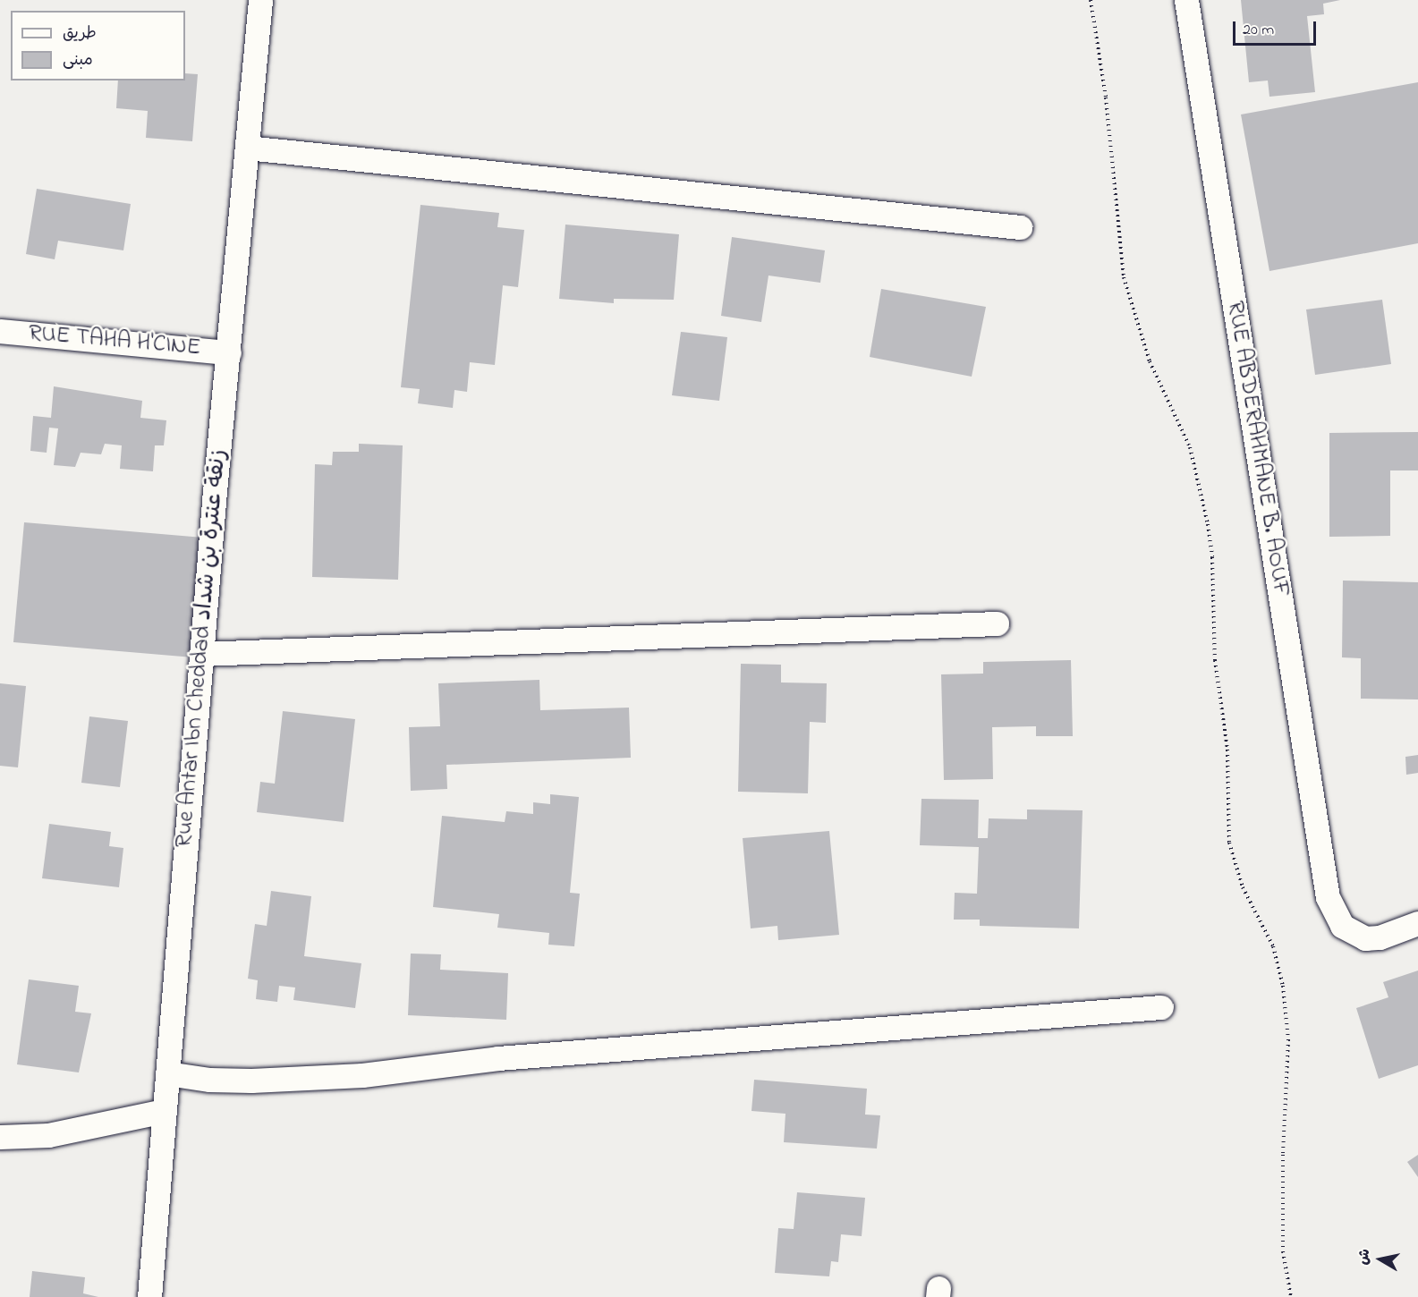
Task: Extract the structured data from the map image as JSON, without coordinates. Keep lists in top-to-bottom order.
{
  "streets": {
    "street": ["RUE TAHA H'CINE", "RUE ABDERAHMANE B. AOUF", "Rue Antar Ibn Cheddad زنقة عنترة بن شداد"]
  },
  "crossings": [
    ["RUE TAHA H'CINE", "Rue Antar Ibn Cheddad زنقة عنترة بن شداد"]
  ],
  "legend": ["طريق", "مبنى"],
  "scale_bar": "20 m",
  "north": "left"
}
